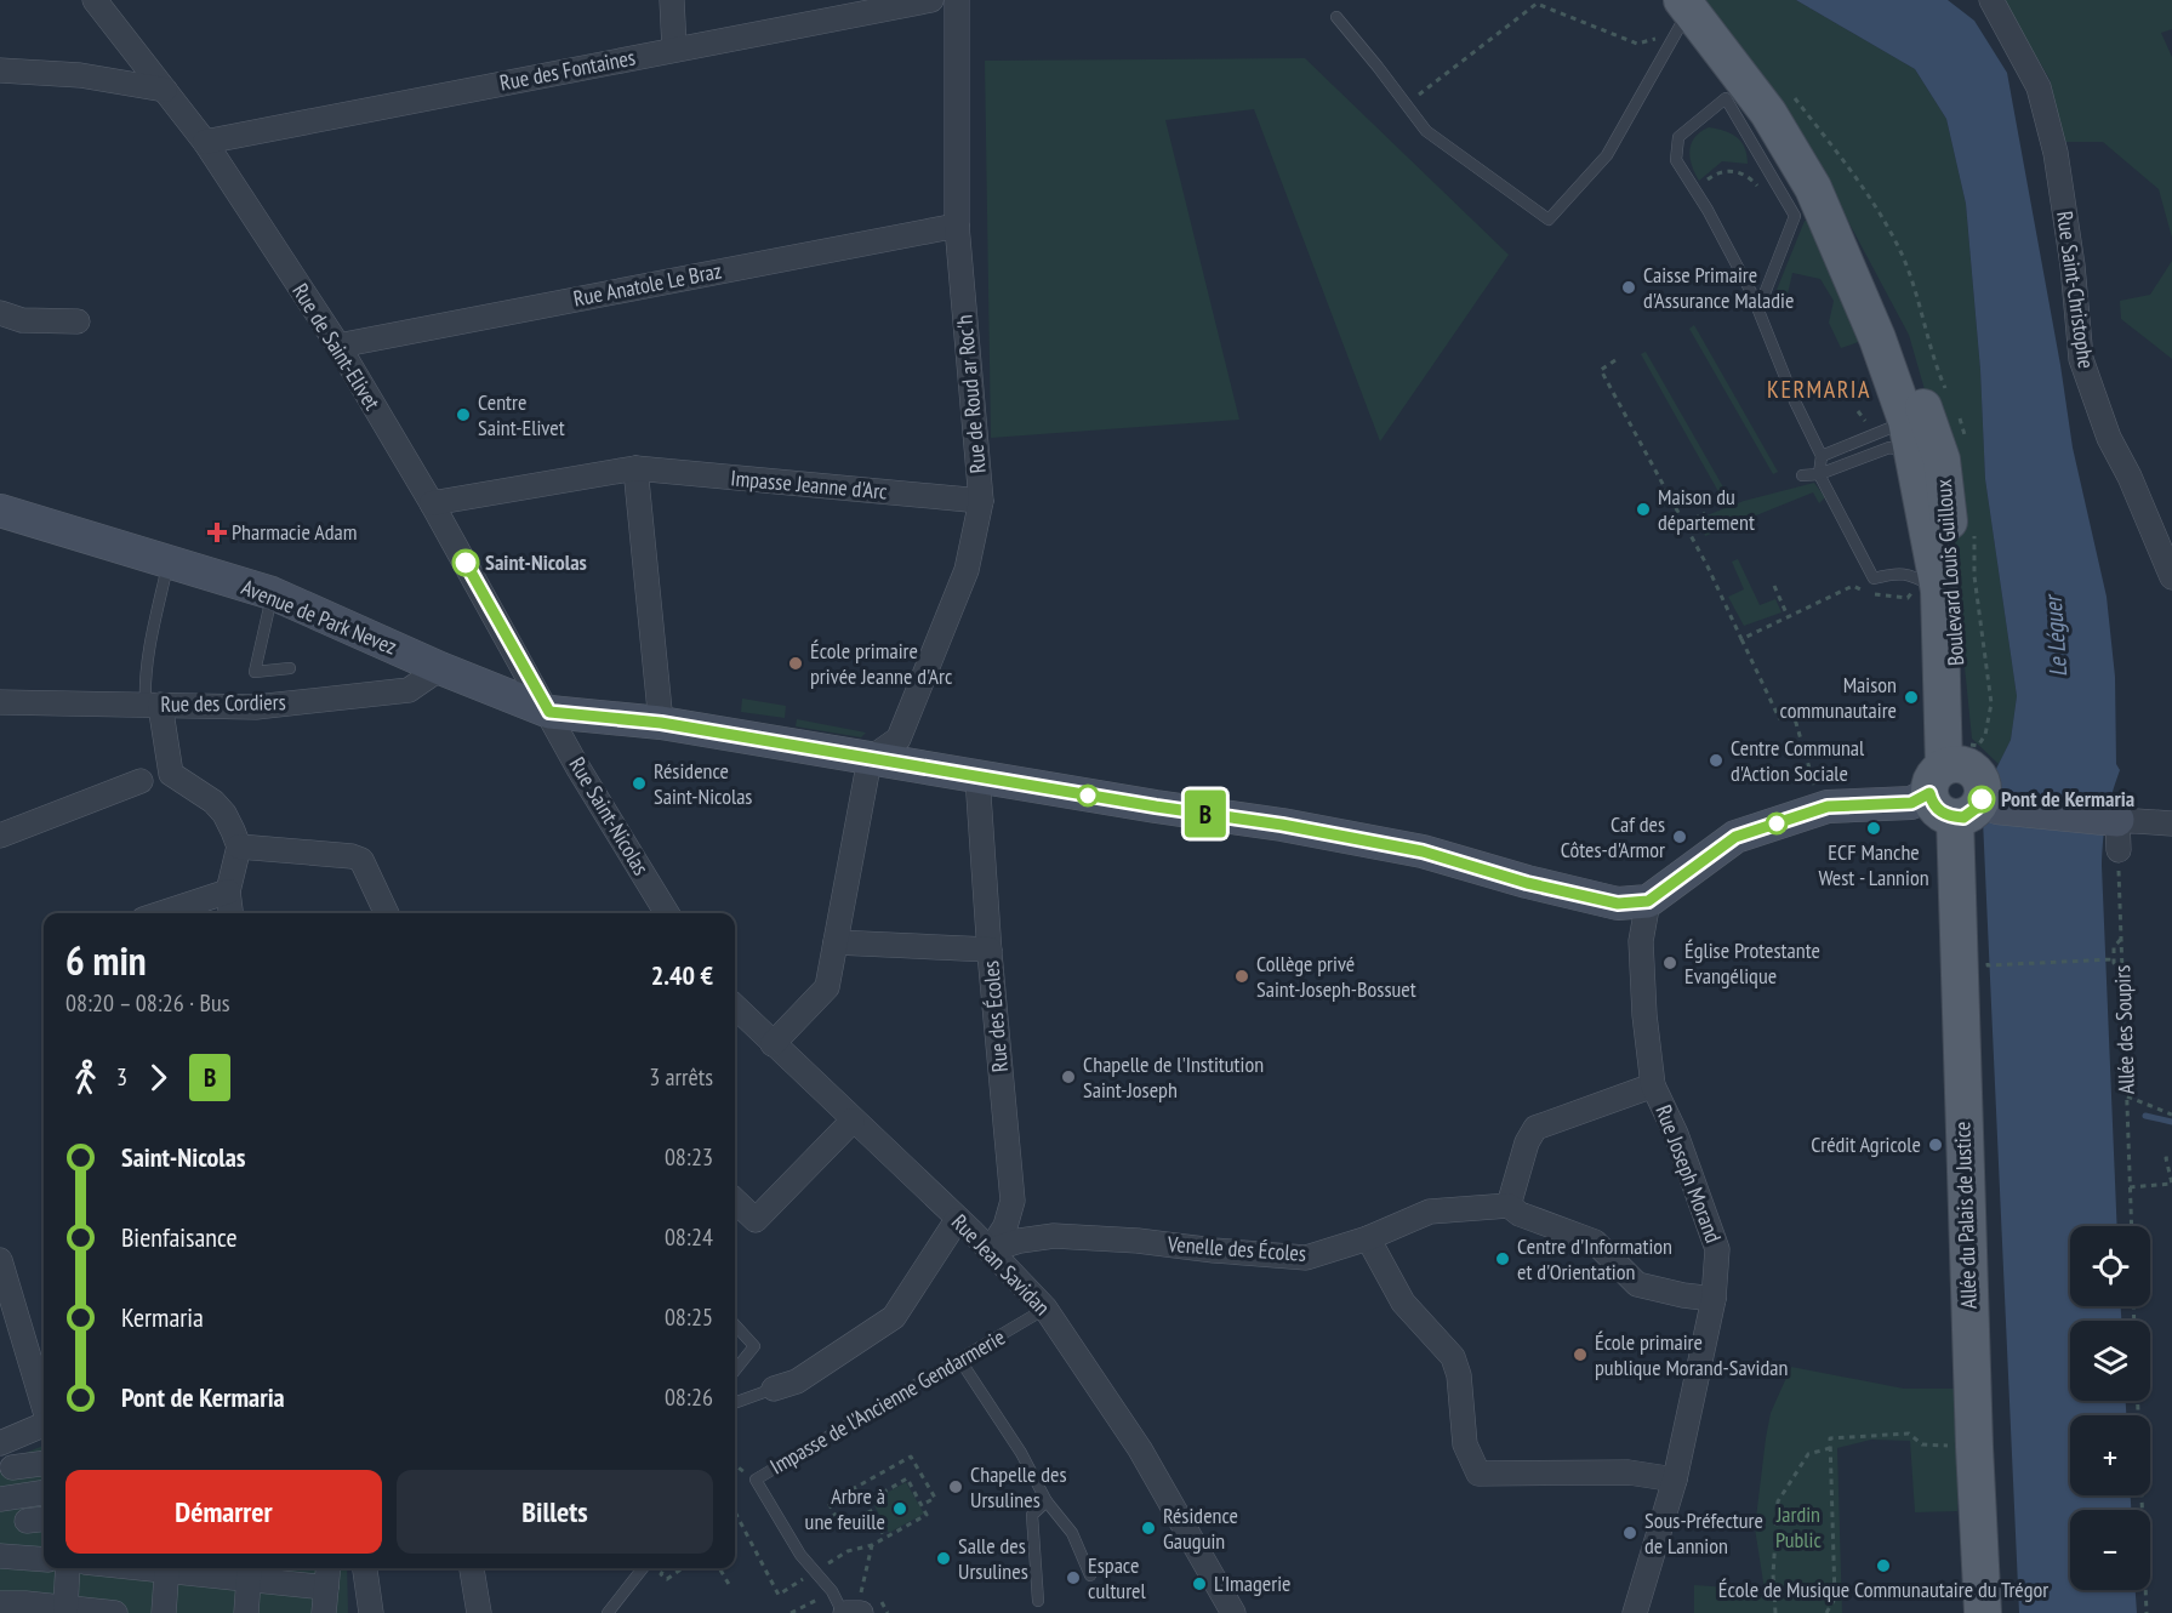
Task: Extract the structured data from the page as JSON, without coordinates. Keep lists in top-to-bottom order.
{
  "streets": {
    "main road": ["Boulevard Louis Guilloux", "Allée du Palais de Justice"],
    "street": [
      "Rue des Fontaines",
      "Rue Anatole Le Braz",
      "Rue Saint-Christophe",
      "Rue de Saint-Elivet",
      "Rue de Roud ar Roc'h",
      "Impasse Jeanne d'Arc",
      "Avenue de Park Nevez",
      "Rue des Cordiers",
      "Rue Saint-Nicolas",
      "Rue des Écoles",
      "Rue Joseph Morand",
      "Venelle des Écoles",
      "Rue Jean Savidan"
    ],
    "lane": ["Impasse de l'Ancienne Gendarmerie"],
    "path": ["Allée des Soupirs"]
  },
  "crossings": [
    ["Rue des Fontaines", "Rue de Saint-Elivet"],
    ["Rue Anatole Le Braz", "Rue de Saint-Elivet"],
    ["Rue Anatole Le Braz", "Rue de Roud ar Roc'h"],
    ["Rue de Saint-Elivet", "Impasse Jeanne d'Arc"],
    ["Rue de Saint-Elivet", "Avenue de Park Nevez"],
    ["Rue de Saint-Elivet", "Rue Saint-Nicolas"],
    ["Rue de Roud ar Roc'h", "Impasse Jeanne d'Arc"],
    ["Rue de Roud ar Roc'h", "Avenue de Park Nevez"],
    ["Boulevard Louis Guilloux", "Allée du Palais de Justice"],
    ["Avenue de Park Nevez", "Rue des Cordiers"],
    ["Avenue de Park Nevez", "Rue Saint-Nicolas"],
    ["Avenue de Park Nevez", "Rue des Écoles"],
    ["Avenue de Park Nevez", "Rue Joseph Morand"],
    ["Rue des Écoles", "Venelle des Écoles"],
    ["Rue des Écoles", "Rue Jean Savidan"],
    ["Venelle des Écoles", "Rue Jean Savidan"],
    ["Rue Jean Savidan", "Impasse de l'Ancienne Gendarmerie"]
  ],
  "districts": ["KERMARIA"],
  "water": ["Le Léguer"],
  "parks": ["Jardin Public"],
  "places": {
    "other": [
      "Caisse Primaire d'Assurance Maladie",
      "Centre Saint-Elivet",
      "Maison du département",
      "Saint-Nicolas",
      "École primaire privée Jeanne d'Arc",
      "Maison communautaire",
      "Centre Communal d'Action Sociale",
      "Résidence Saint-Nicolas",
      "Pont de Kermaria",
      "ECF Manche West - Lannion",
      "Caf des Côtes-d'Armor",
      "Église Protestante Evangélique",
      "Collège privé Saint-Joseph-Bossuet",
      "Chapelle de l'Institution Saint-Joseph",
      "Crédit Agricole",
      "Centre d'Information et d'Orientation",
      "École primaire publique Morand-Savidan",
      "Chapelle des Ursulines",
      "Arbre à une feuille",
      "Résidence Gauguin",
      "Sous-Préfecture de Lannion",
      "Salle des Ursulines",
      "École de Musique Communautaire du Trégor",
      "Espace culturel",
      "L'Imagerie"
    ],
    "health": ["Pharmacie Adam"]
  },
  "lines": ["bus line B"],
  "page": {
    "on_map": "B",
    "heading": ["6 min", "08:20 – 08:26 · Bus", "2.40 €"],
    "legs": ["3", "B", "3 arrêts"],
    "list": [
      {
        "name": "Saint-Nicolas",
        "value": "08:23"
      },
      {
        "name": "Bienfaisance",
        "value": "08:24"
      },
      {
        "name": "Kermaria",
        "value": "08:25"
      },
      {
        "name": "Pont de Kermaria",
        "value": "08:26"
      }
    ],
    "map_buttons": ["+", "−"],
    "buttons": ["Démarrer", "Billets"]
  }
}
